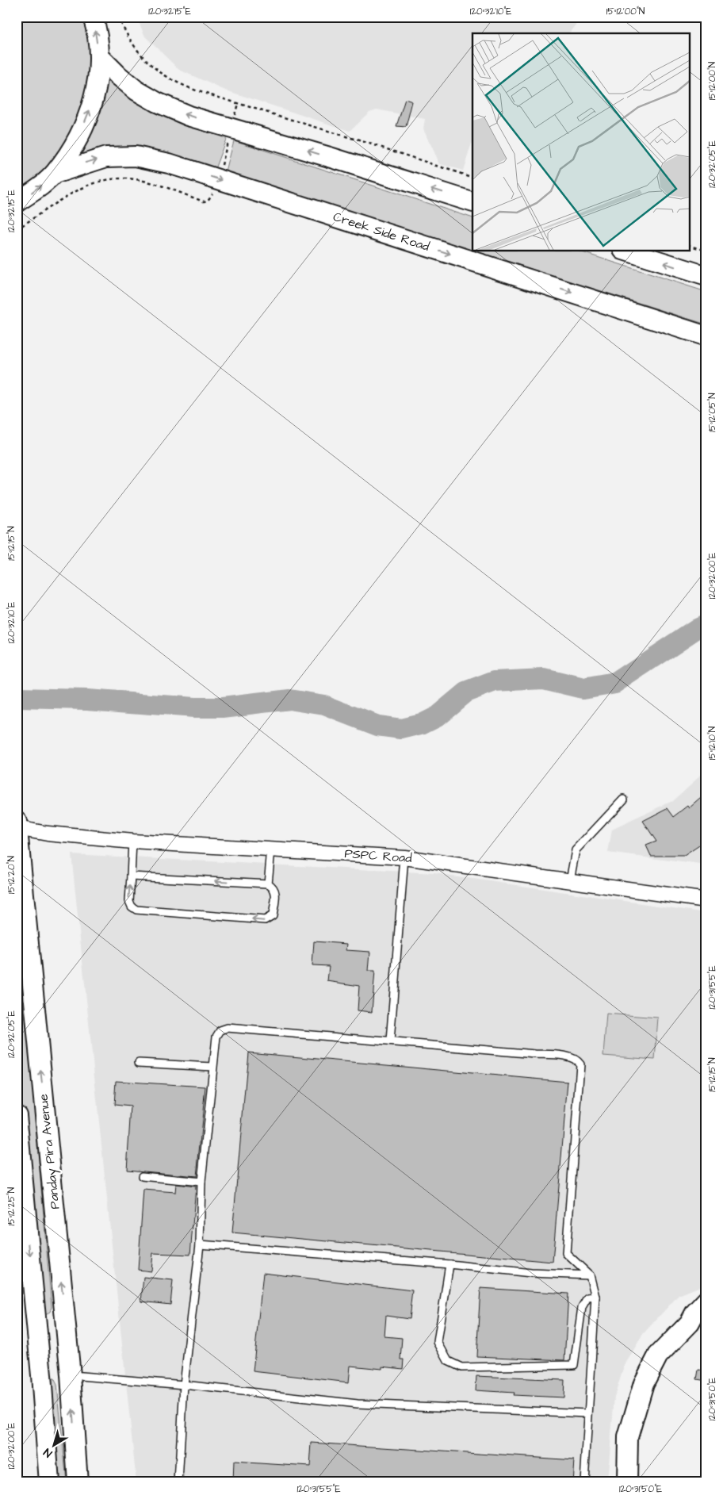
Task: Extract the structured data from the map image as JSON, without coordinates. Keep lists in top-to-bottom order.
{
  "streets": {
    "main road": ["Creek Side Road", "Panday Pira Avenue"],
    "street": ["PSPC Road"]
  },
  "crossings": [
    ["PSPC Road", "Panday Pira Avenue"]
  ],
  "north": "bottom left",
  "coordinates": [
    "120°32'15\"E",
    "120°32'10\"E",
    "15°12'00\"N",
    "120°32'05\"E",
    "15°12'05\"N",
    "15°12'15\"N",
    "120°32'00\"E",
    "15°12'10\"N",
    "15°12'20\"N",
    "120°31'55\"E",
    "15°12'25\"N",
    "120°31'50\"E"
  ]
}
